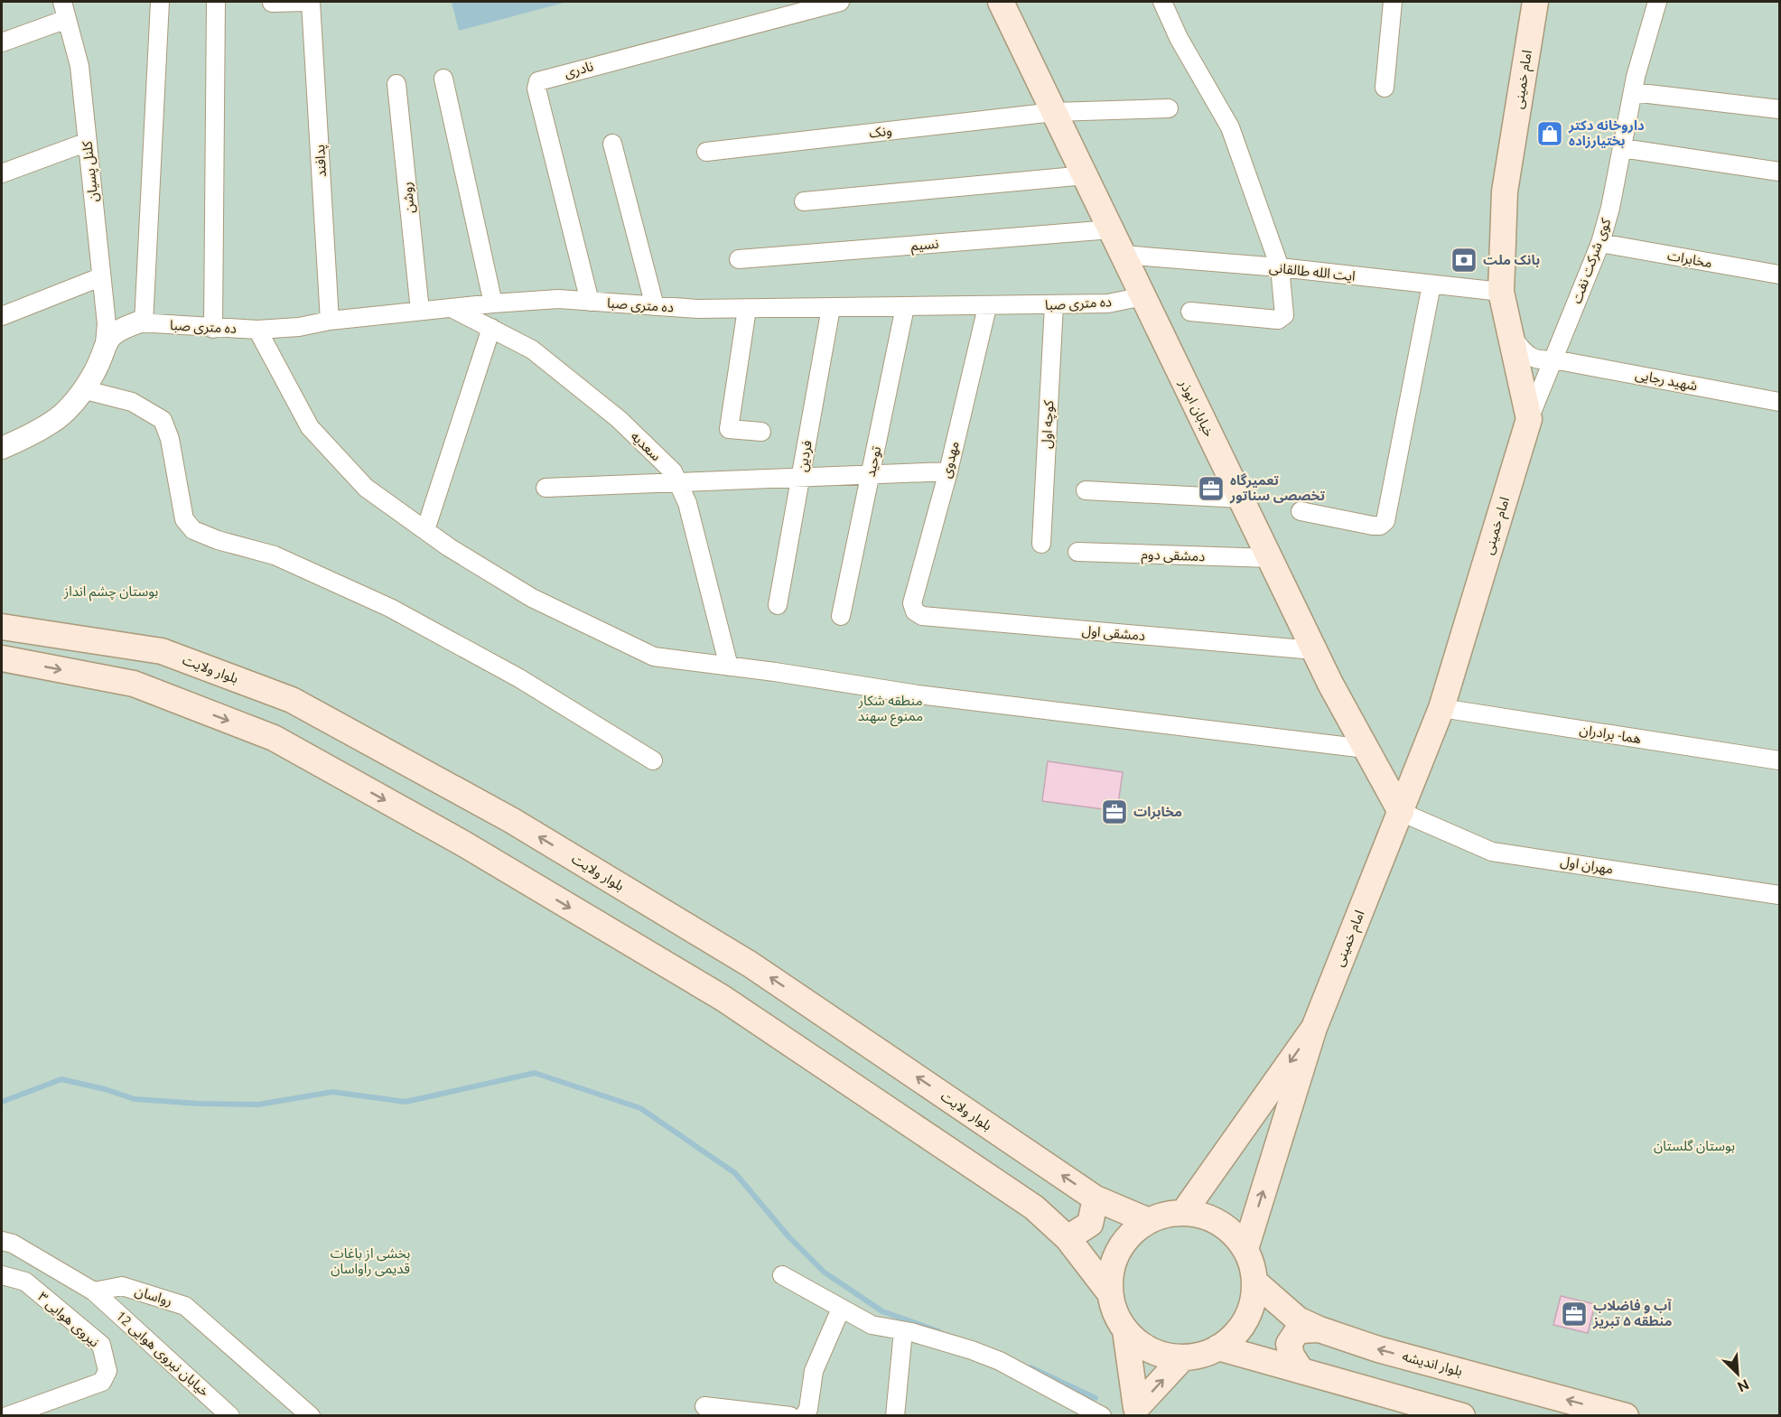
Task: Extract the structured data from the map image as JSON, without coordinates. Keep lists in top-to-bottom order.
{
  "streets": {
    "main road": [
      "امام خمینی",
      "خیابان ابوذر",
      "بلوار ولایت",
      "بلوار اندیشه"
    ],
    "street": [
      "نادری",
      "ونک",
      "پدافند",
      "کلنل پسیان",
      "روشن",
      "نسیم",
      "مخابرات",
      "کوی شرکت نفت",
      "ایت الله طالقانی",
      "ده متری صبا",
      "شهید رجایی",
      "کوچه اول",
      "سعدیه",
      "فردین",
      "مهدوی",
      "توحید",
      "دمشقی دوم",
      "دمشقی اول",
      "هما- برادران",
      "مهران اول",
      "رواسان",
      "نیروی هوایی ۳",
      "خیابان نیروی هوایی 12"
    ]
  },
  "crossings": [
    ["نادری", "ده متری صبا"],
    ["امام خمینی", "کوی شرکت نفت"],
    ["امام خمینی", "ایت الله طالقانی"],
    ["امام خمینی", "شهید رجایی"],
    ["امام خمینی", "خیابان ابوذر"],
    ["امام خمینی", "هما- برادران"],
    ["امام خمینی", "مهران اول"],
    ["ونک", "خیابان ابوذر"],
    ["پدافند", "ده متری صبا"],
    ["روشن", "ده متری صبا"],
    ["نسیم", "خیابان ابوذر"],
    ["مخابرات", "کوی شرکت نفت"],
    ["کوی شرکت نفت", "شهید رجایی"],
    ["ایت الله طالقانی", "خیابان ابوذر"],
    ["ده متری صبا", "خیابان ابوذر"],
    ["ده متری صبا", "کوچه اول"],
    ["ده متری صبا", "سعدیه"],
    ["ده متری صبا", "فردین"],
    ["ده متری صبا", "مهدوی"],
    ["ده متری صبا", "توحید"],
    ["خیابان ابوذر", "دمشقی دوم"],
    ["خیابان ابوذر", "دمشقی اول"],
    ["خیابان ابوذر", "مهران اول"],
    ["مهدوی", "دمشقی اول"],
    ["بلوار ولایت", "بلوار اندیشه"],
    ["رواسان", "خیابان نیروی هوایی 12"]
  ],
  "parks": [
    "بوستان چشم انداز",
    "منطقه شکار ممنوع سهند",
    "بوستان گلستان",
    "بخشی از باغات قدیمی راواسان"
  ],
  "places": {
    "shop": ["داروخانه دکتر بختیارزاده"],
    "bank": ["بانک ملت"],
    "office": ["تعمیرگاه تخصصی سناتور", "مخابرات", "آب و فاضلاب منطقه ۵ تبریز"]
  },
  "north": "bottom right"
}
